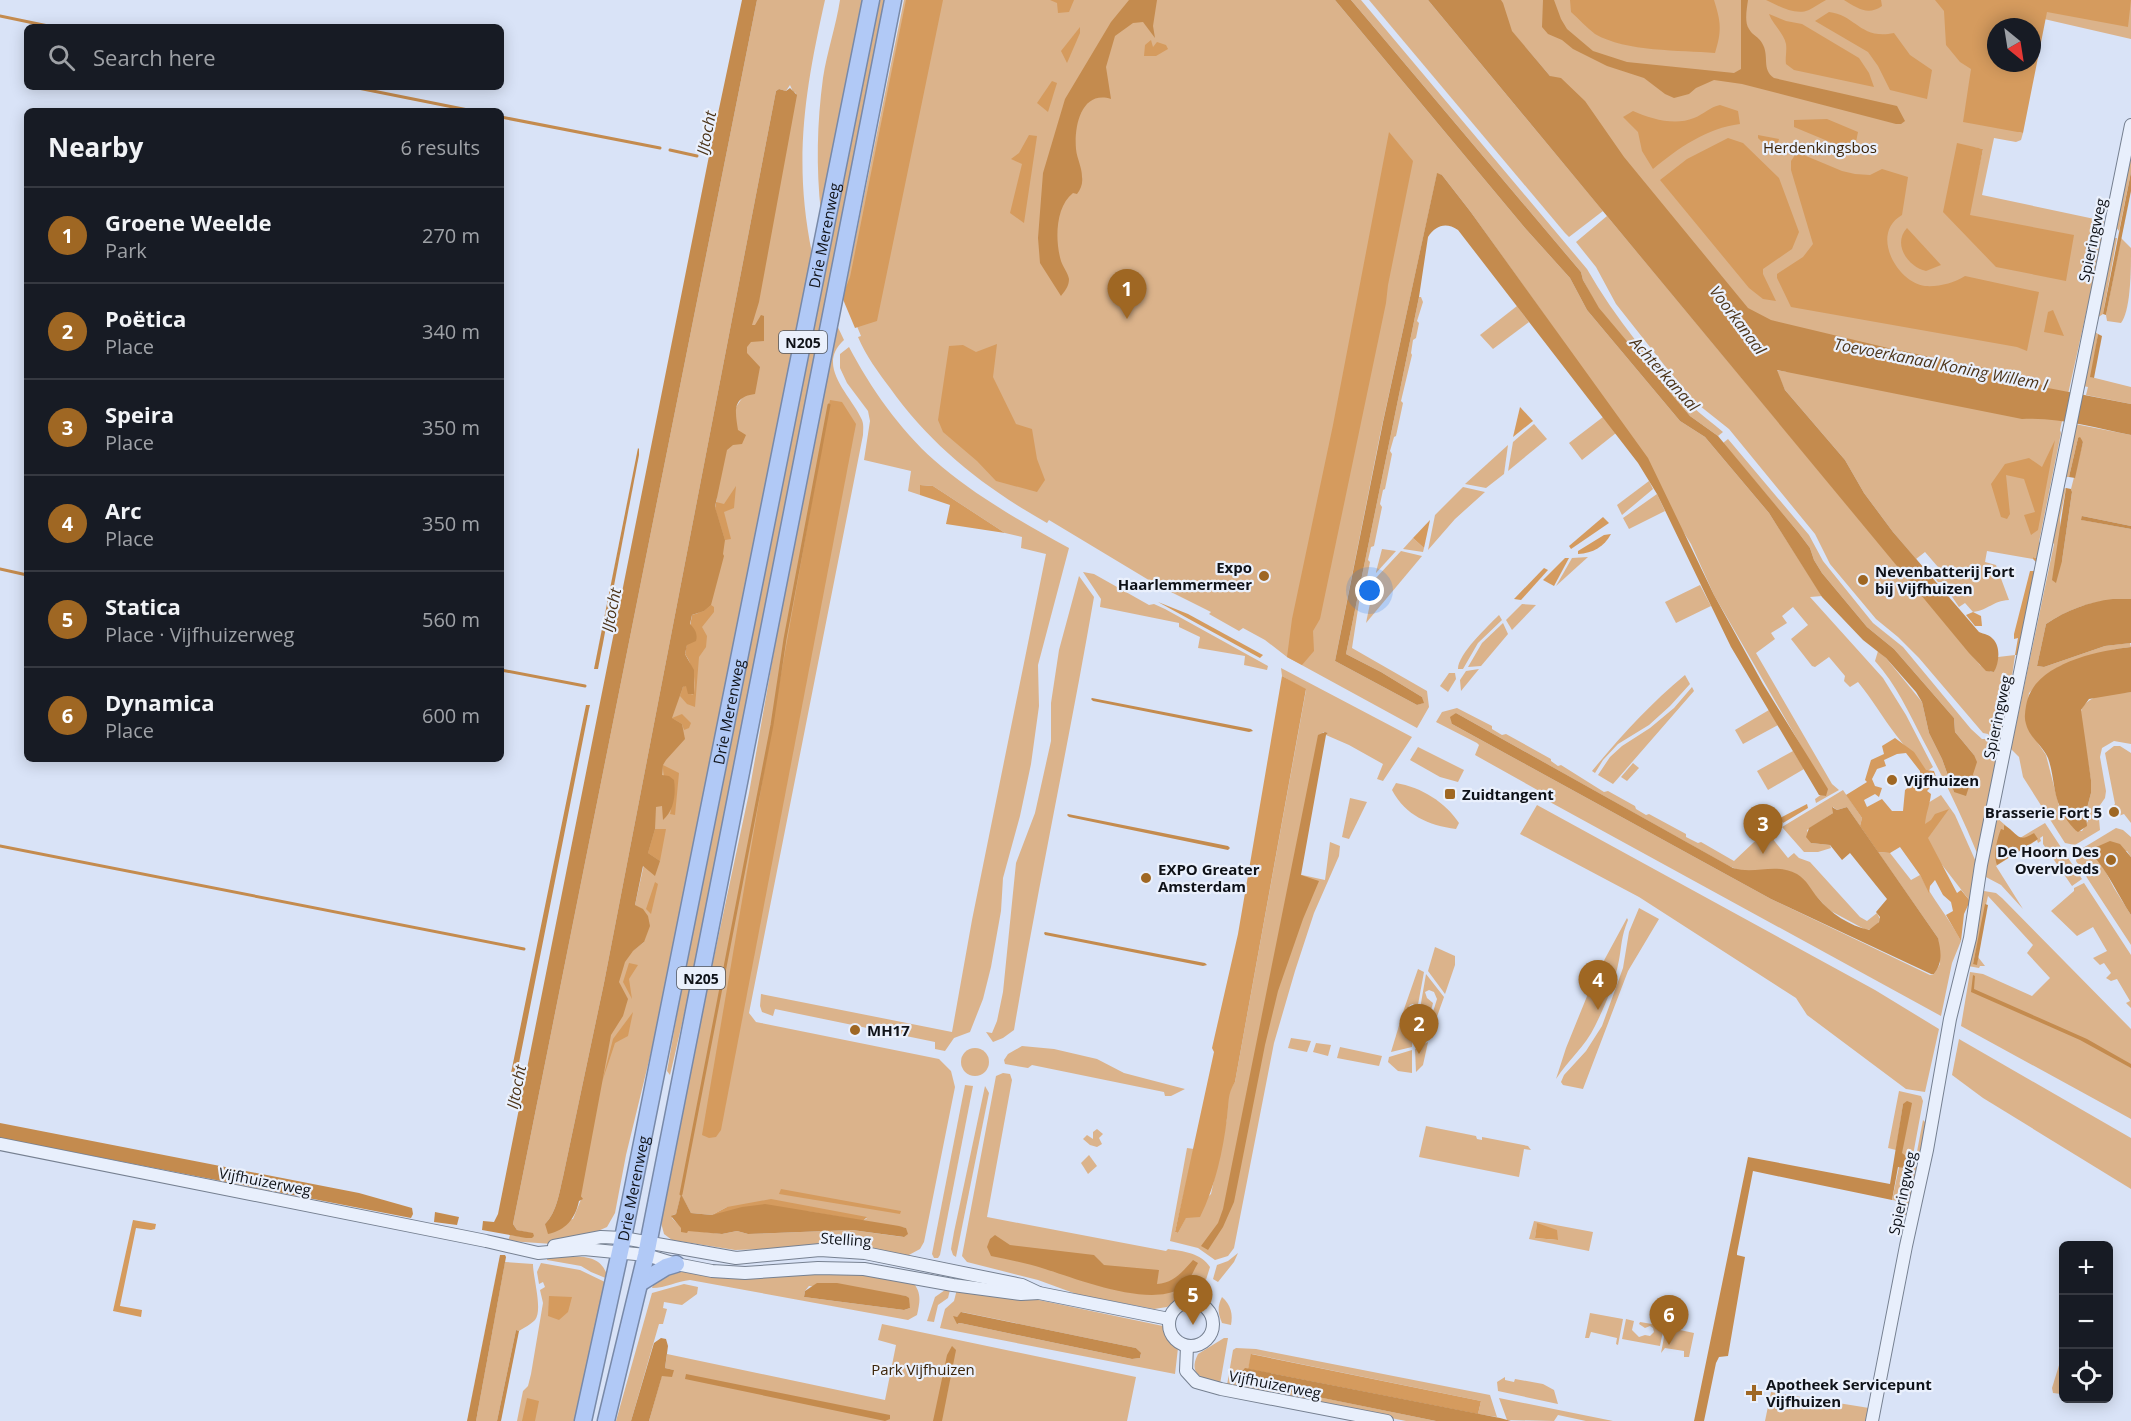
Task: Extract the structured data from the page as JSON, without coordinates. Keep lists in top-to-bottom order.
{
  "streets": {
    "highway": ["Drie Merenweg", "N205"],
    "street": ["Spieringweg", "Vijfhuizerweg", "Stelling"]
  },
  "crossings": [
    ["Drie Merenweg", "Vijfhuizerweg"],
    ["Drie Merenweg", "Stelling"],
    ["Vijfhuizerweg", "Stelling"]
  ],
  "water": [
    "IJtocht",
    "Voorkanaal",
    "Toevoerkanaal Koning Willem I",
    "Achterkanaal"
  ],
  "parks": ["Herdenkingsbos", "Park Vijfhuizen"],
  "places": {
    "other": [
      "Expo Haarlemmermeer",
      "Nevenbatterij Fort bij Vijfhuizen",
      "Vijfhuizen",
      "Brasserie Fort 5",
      "De Hoorn Des Overvloeds",
      "EXPO Greater Amsterdam",
      "MH17"
    ],
    "transit": ["Zuidtangent"],
    "health": ["Apotheek Servicepunt Vijfhuizen"]
  },
  "north": "bottom right",
  "page": {
    "search": "Search here",
    "heading": ["Nearby", "6 results"],
    "list": [
      {
        "mark": "1",
        "name": "Groene Weelde",
        "note": "Park",
        "value": "270 m"
      },
      {
        "mark": "2",
        "name": "Poëtica",
        "note": "Place",
        "value": "340 m"
      },
      {
        "mark": "3",
        "name": "Speira",
        "note": "Place",
        "value": "350 m"
      },
      {
        "mark": "4",
        "name": "Arc",
        "note": "Place",
        "value": "350 m"
      },
      {
        "mark": "5",
        "name": "Statica",
        "note": "Place · Vijfhuizerweg",
        "value": "560 m"
      },
      {
        "mark": "6",
        "name": "Dynamica",
        "note": "Place",
        "value": "600 m"
      }
    ],
    "pins": [
      "1",
      "3",
      "4",
      "2",
      "5",
      "6"
    ],
    "map_buttons": ["+", "−"]
  }
}
